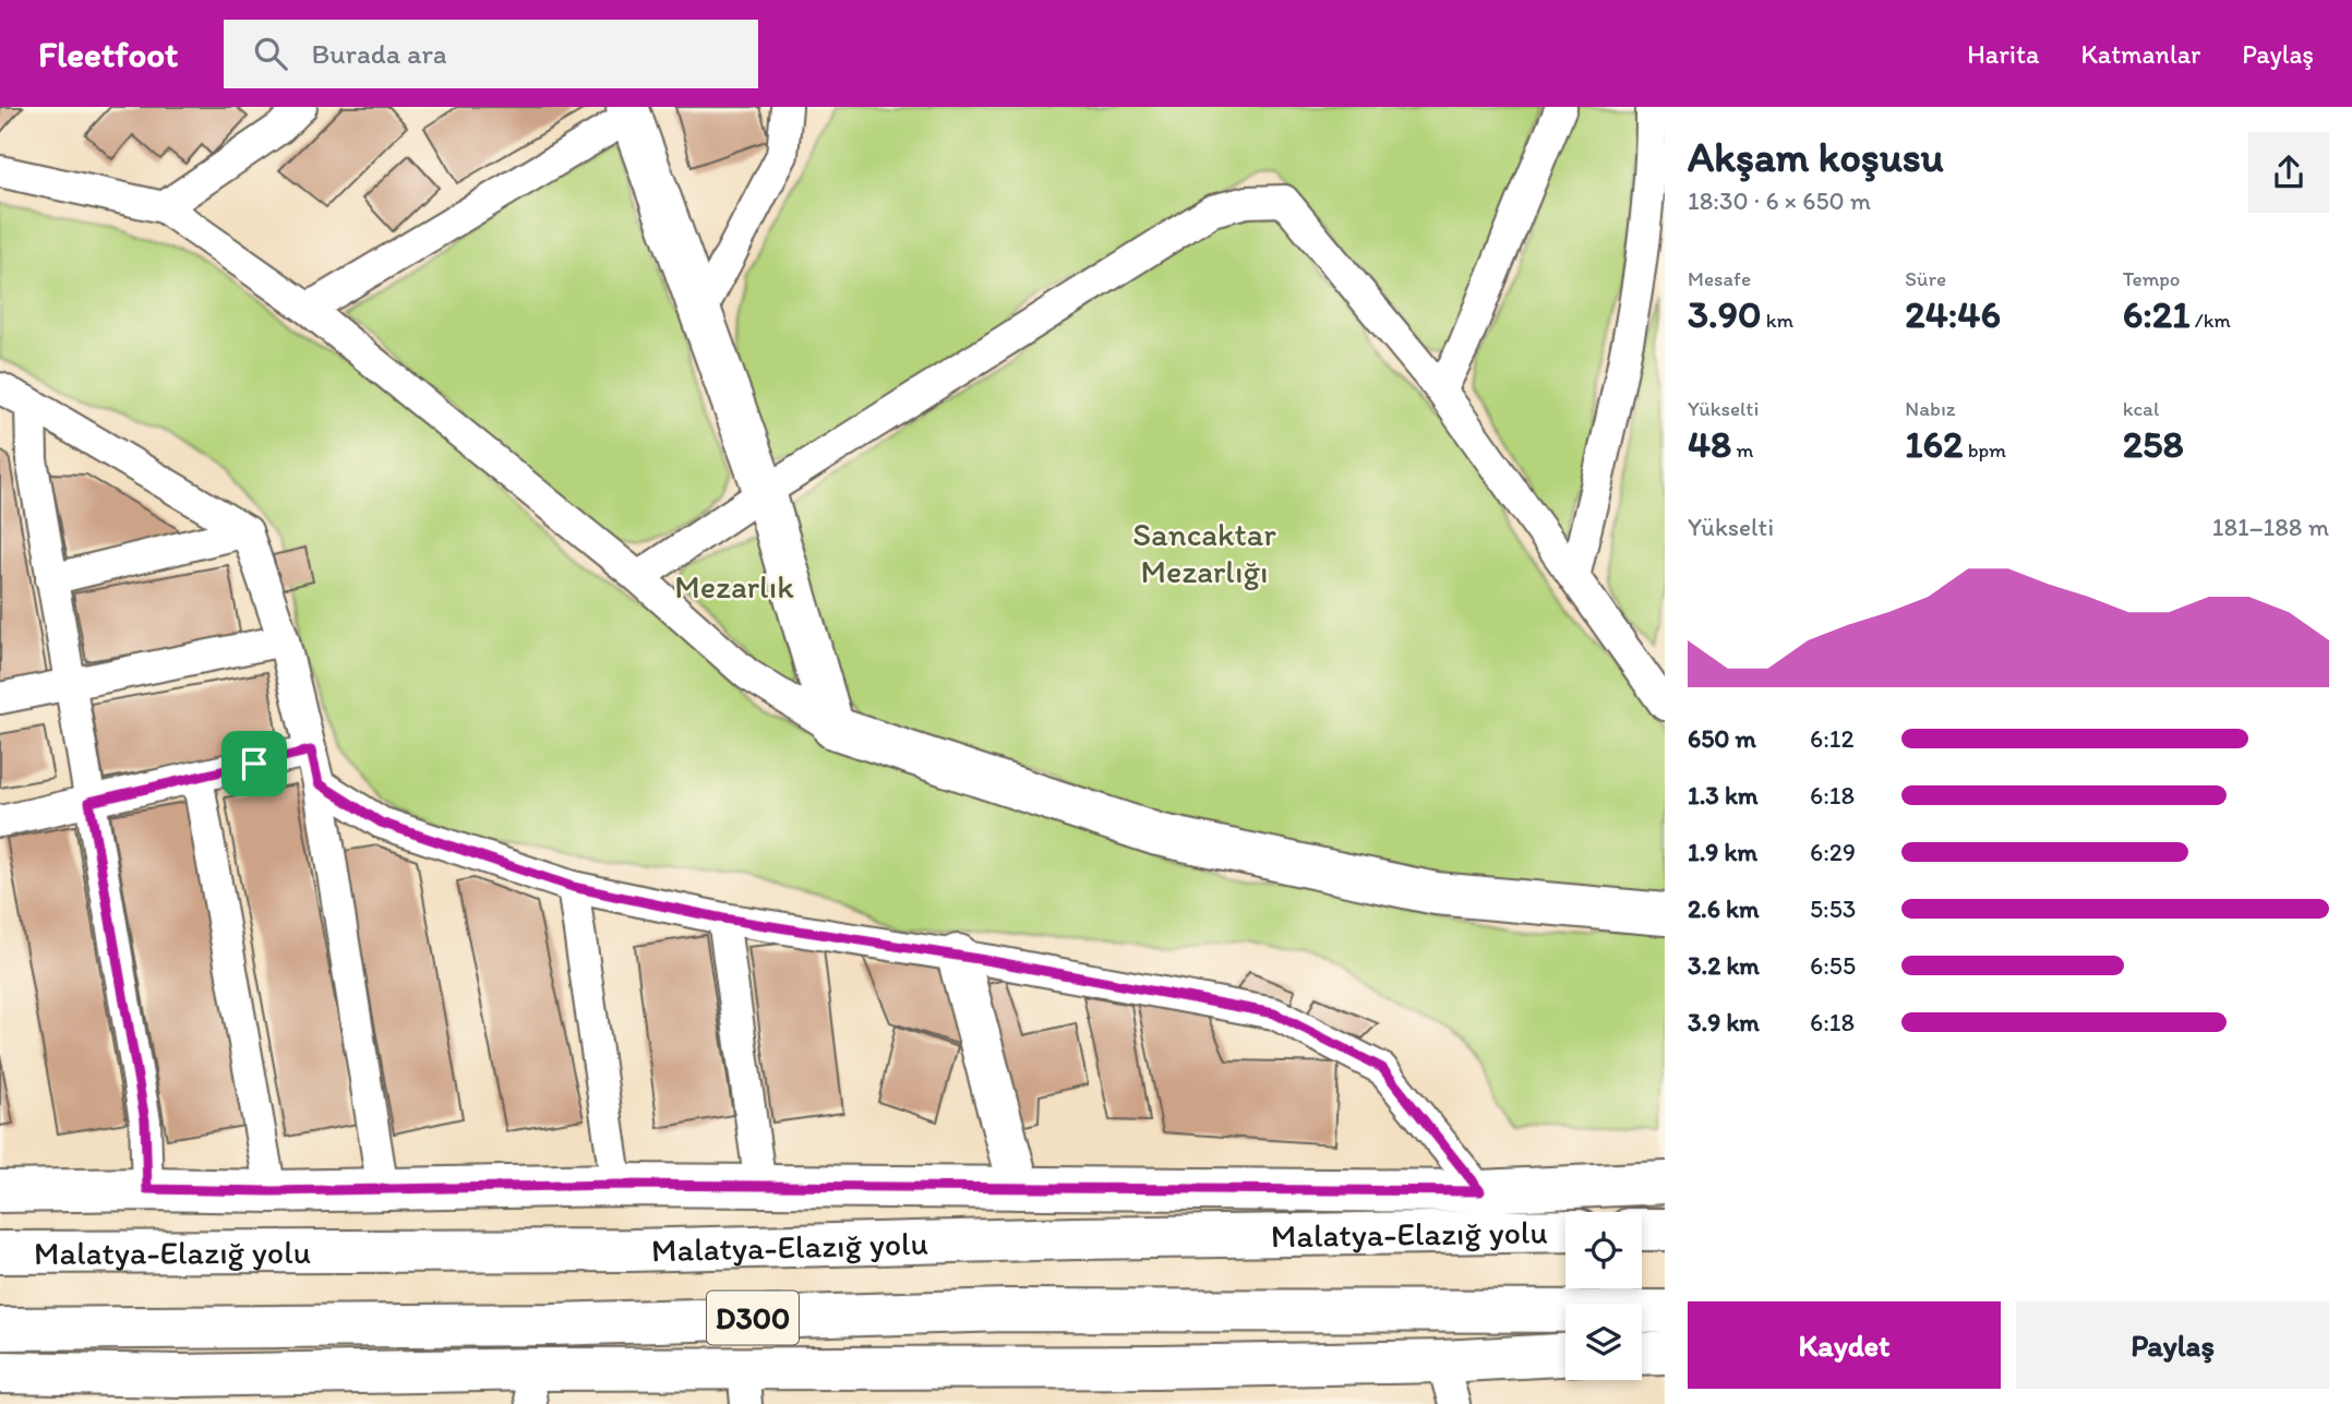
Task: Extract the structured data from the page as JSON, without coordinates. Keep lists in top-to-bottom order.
{
  "streets": {
    "main road": ["Malatya-Elazığ yolu", "D300"]
  },
  "parks": ["Sancaktar Mezarlığı", "Mezarlık"],
  "page": {
    "header": "Fleetfoot",
    "search": "Burada ara",
    "nav": ["Harita", "Katmanlar", "Paylaş"],
    "heading": ["Akşam koşusu", "18:30 · 6 × 650 m"],
    "stats": [
      ["Mesafe", "3.90 km"],
      ["Süre", "24:46"],
      ["Tempo", "6:21 /km"],
      ["Yükselti", "48 m"],
      ["Nabız", "162 bpm"],
      ["kcal", "258"]
    ],
    "chart": ["Yükselti", "181–188 m"],
    "list": [
      {
        "name": "650 m",
        "note": "6:12"
      },
      {
        "name": "1.3 km",
        "note": "6:18"
      },
      {
        "name": "1.9 km",
        "note": "6:29"
      },
      {
        "name": "2.6 km",
        "note": "5:53"
      },
      {
        "name": "3.2 km",
        "note": "6:55"
      },
      {
        "name": "3.9 km",
        "note": "6:18"
      }
    ],
    "buttons": ["Kaydet", "Paylaş"]
  }
}
